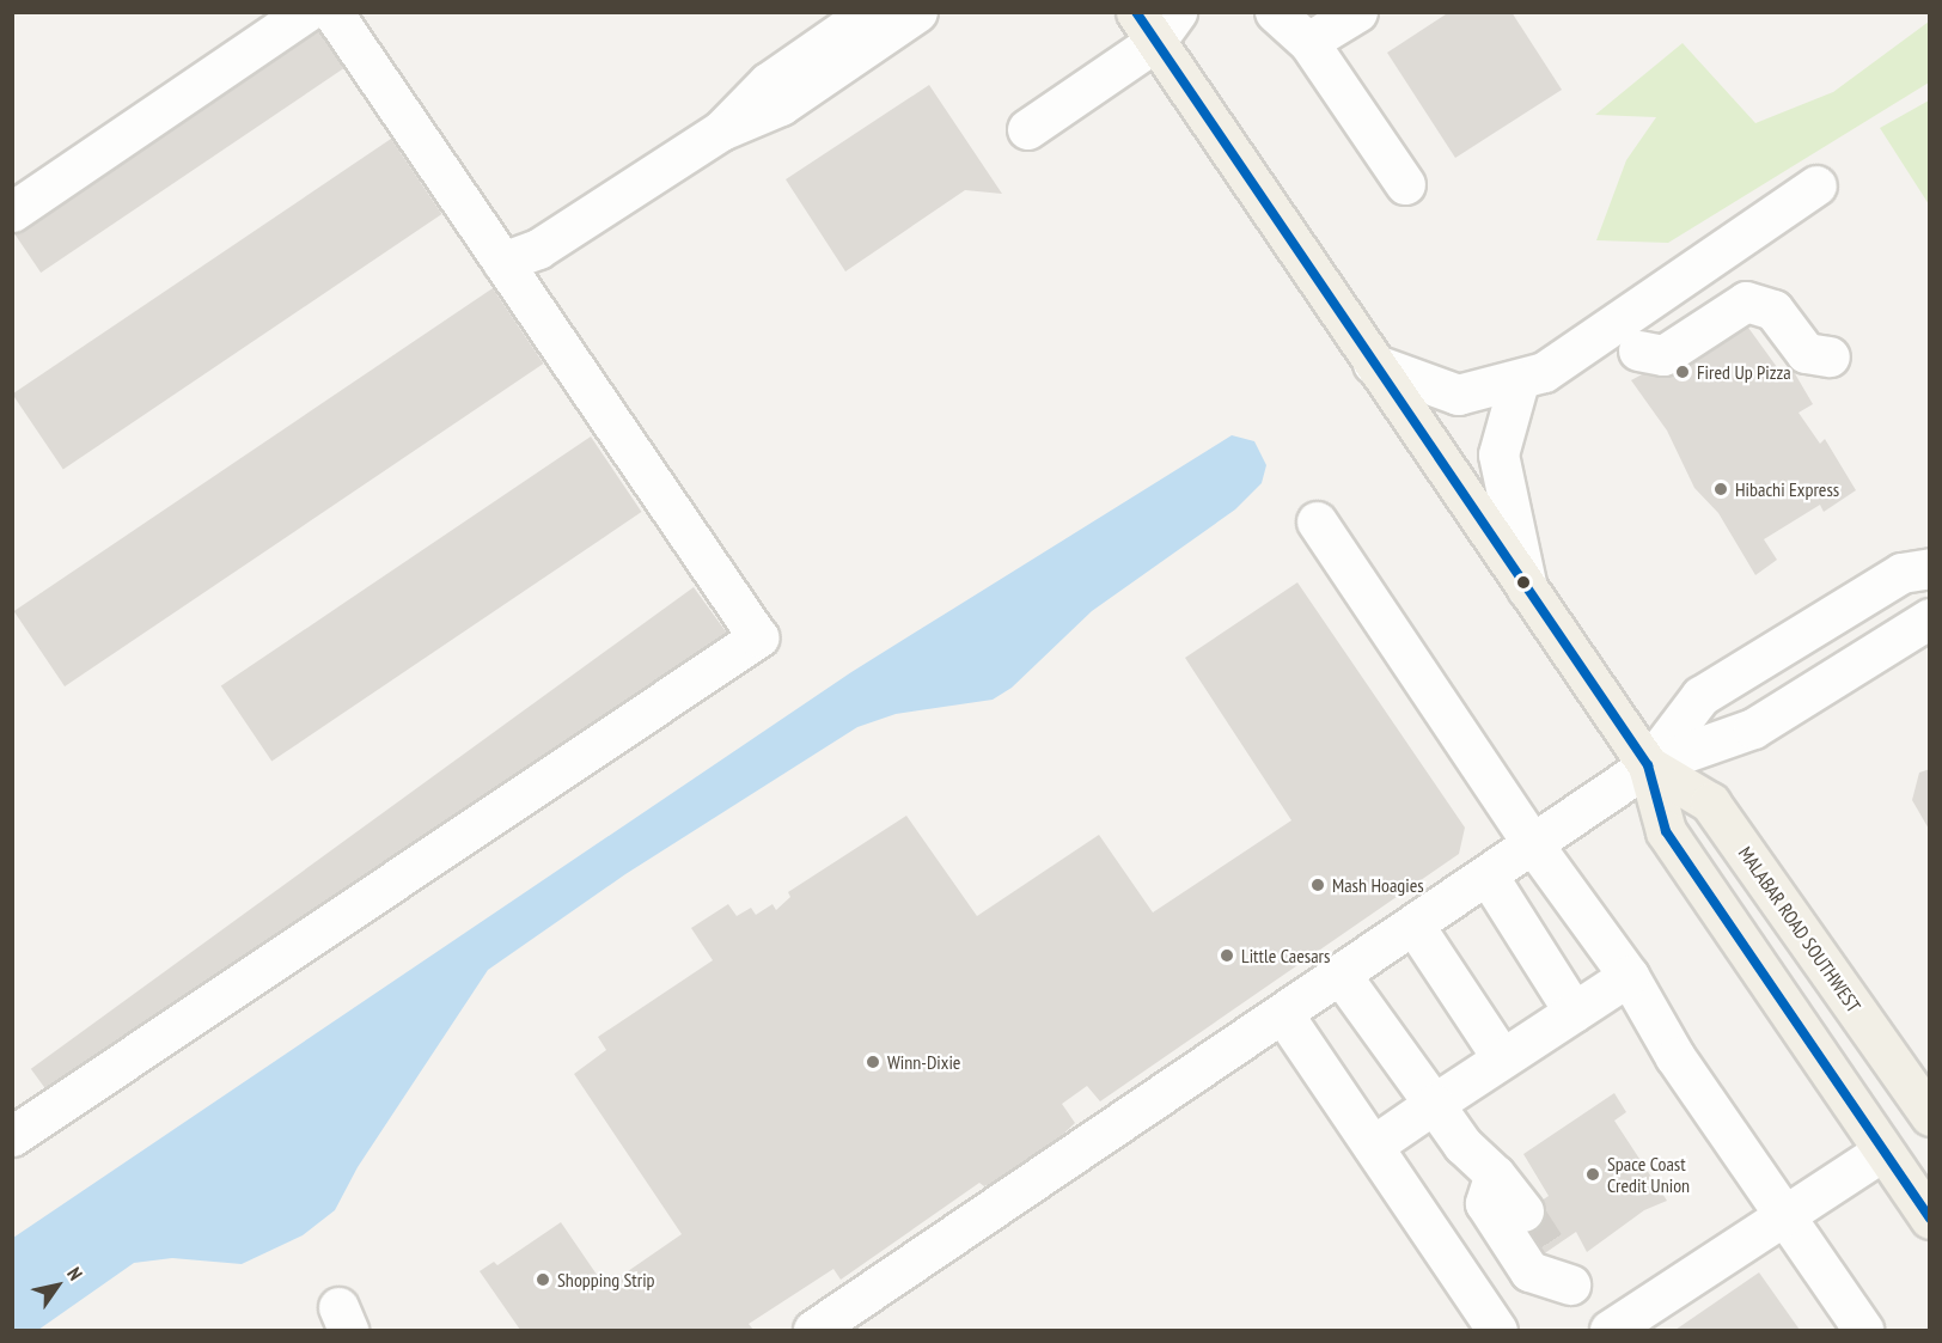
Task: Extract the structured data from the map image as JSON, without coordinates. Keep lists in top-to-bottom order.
{
  "streets": {
    "main road": ["MALABAR ROAD SOUTHWEST"]
  },
  "places": [
    "Fired Up Pizza",
    "Hibachi Express",
    "Mash Hoagies",
    "Little Caesars",
    "Winn-Dixie",
    "Space Coast Credit Union",
    "Shopping Strip"
  ],
  "north": "top right"
}
